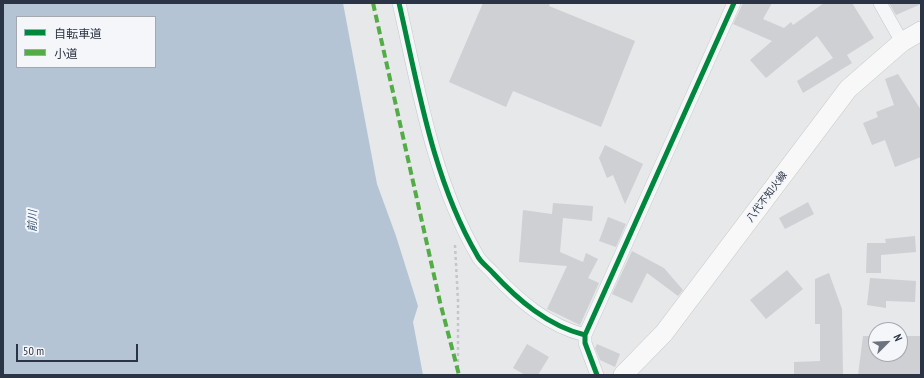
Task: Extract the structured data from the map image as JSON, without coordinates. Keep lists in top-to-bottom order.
{
  "streets": {
    "main road": ["八代不知火線"]
  },
  "water": ["前川"],
  "legend": ["自転車道", "小道"],
  "scale_bar": "50 m",
  "north": "top right"
}
